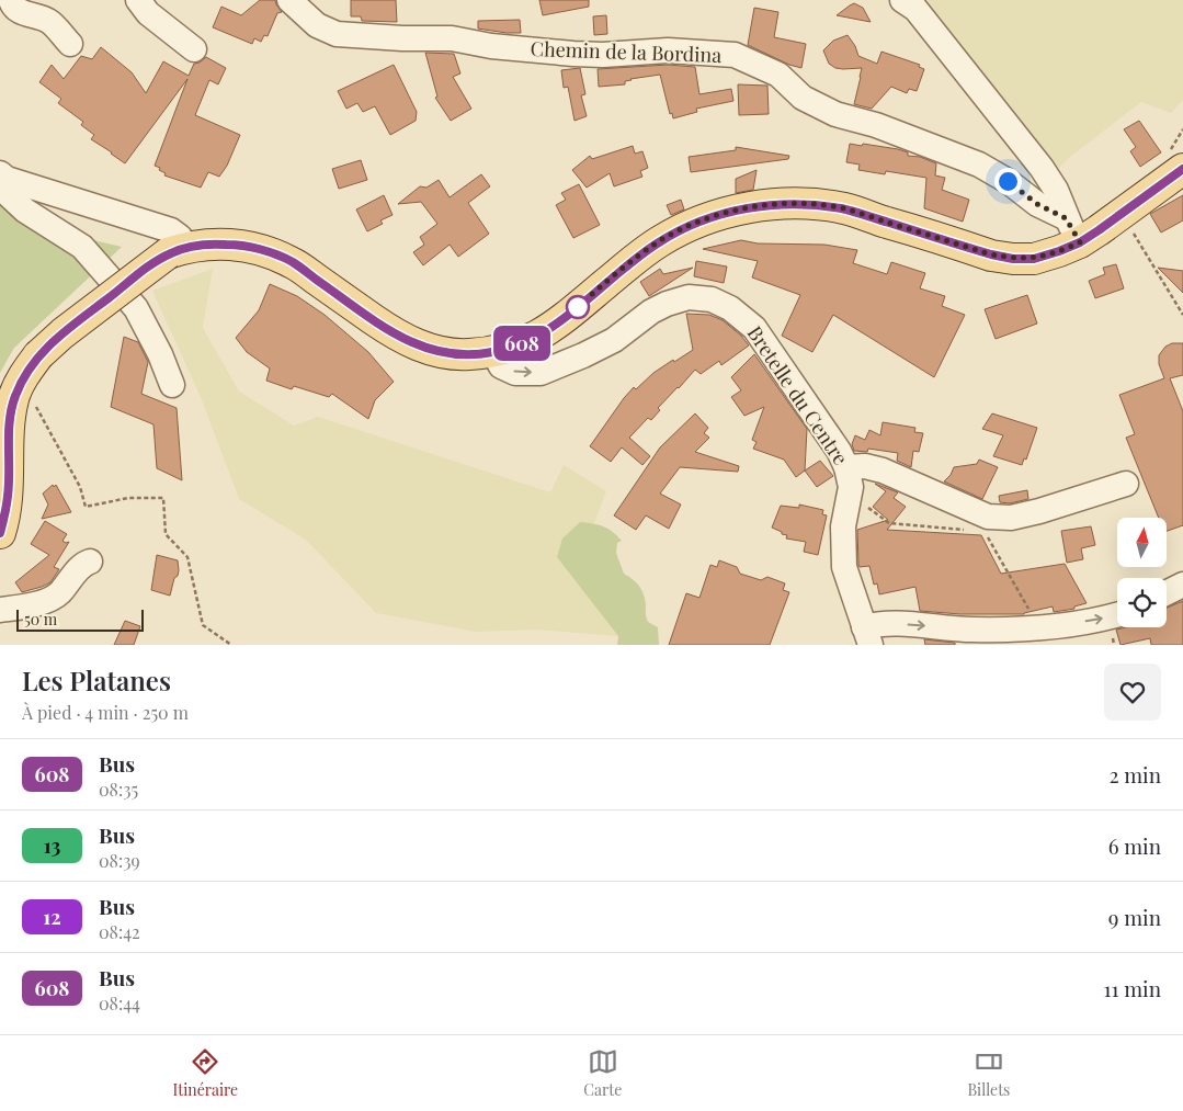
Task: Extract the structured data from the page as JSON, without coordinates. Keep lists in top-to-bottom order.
{
  "streets": {
    "street": ["Chemin de la Bordina", "Bretelle du Centre"]
  },
  "lines": ["bus line 608"],
  "scale_bar": "50 m",
  "north": "top",
  "page": {
    "on_map": "608",
    "scale": "50 m",
    "heading": ["Les Platanes", "À pied · 4 min · 250 m"],
    "list": [
      {
        "mark": "608",
        "name": "Bus",
        "note": "08:35",
        "value": "2 min"
      },
      {
        "mark": "13",
        "name": "Bus",
        "note": "08:39",
        "value": "6 min"
      },
      {
        "mark": "12",
        "name": "Bus",
        "note": "08:42",
        "value": "9 min"
      },
      {
        "mark": "608",
        "name": "Bus",
        "note": "08:44",
        "value": "11 min"
      }
    ],
    "tabs": ["Itinéraire", "Carte", "Billets"]
  }
}
